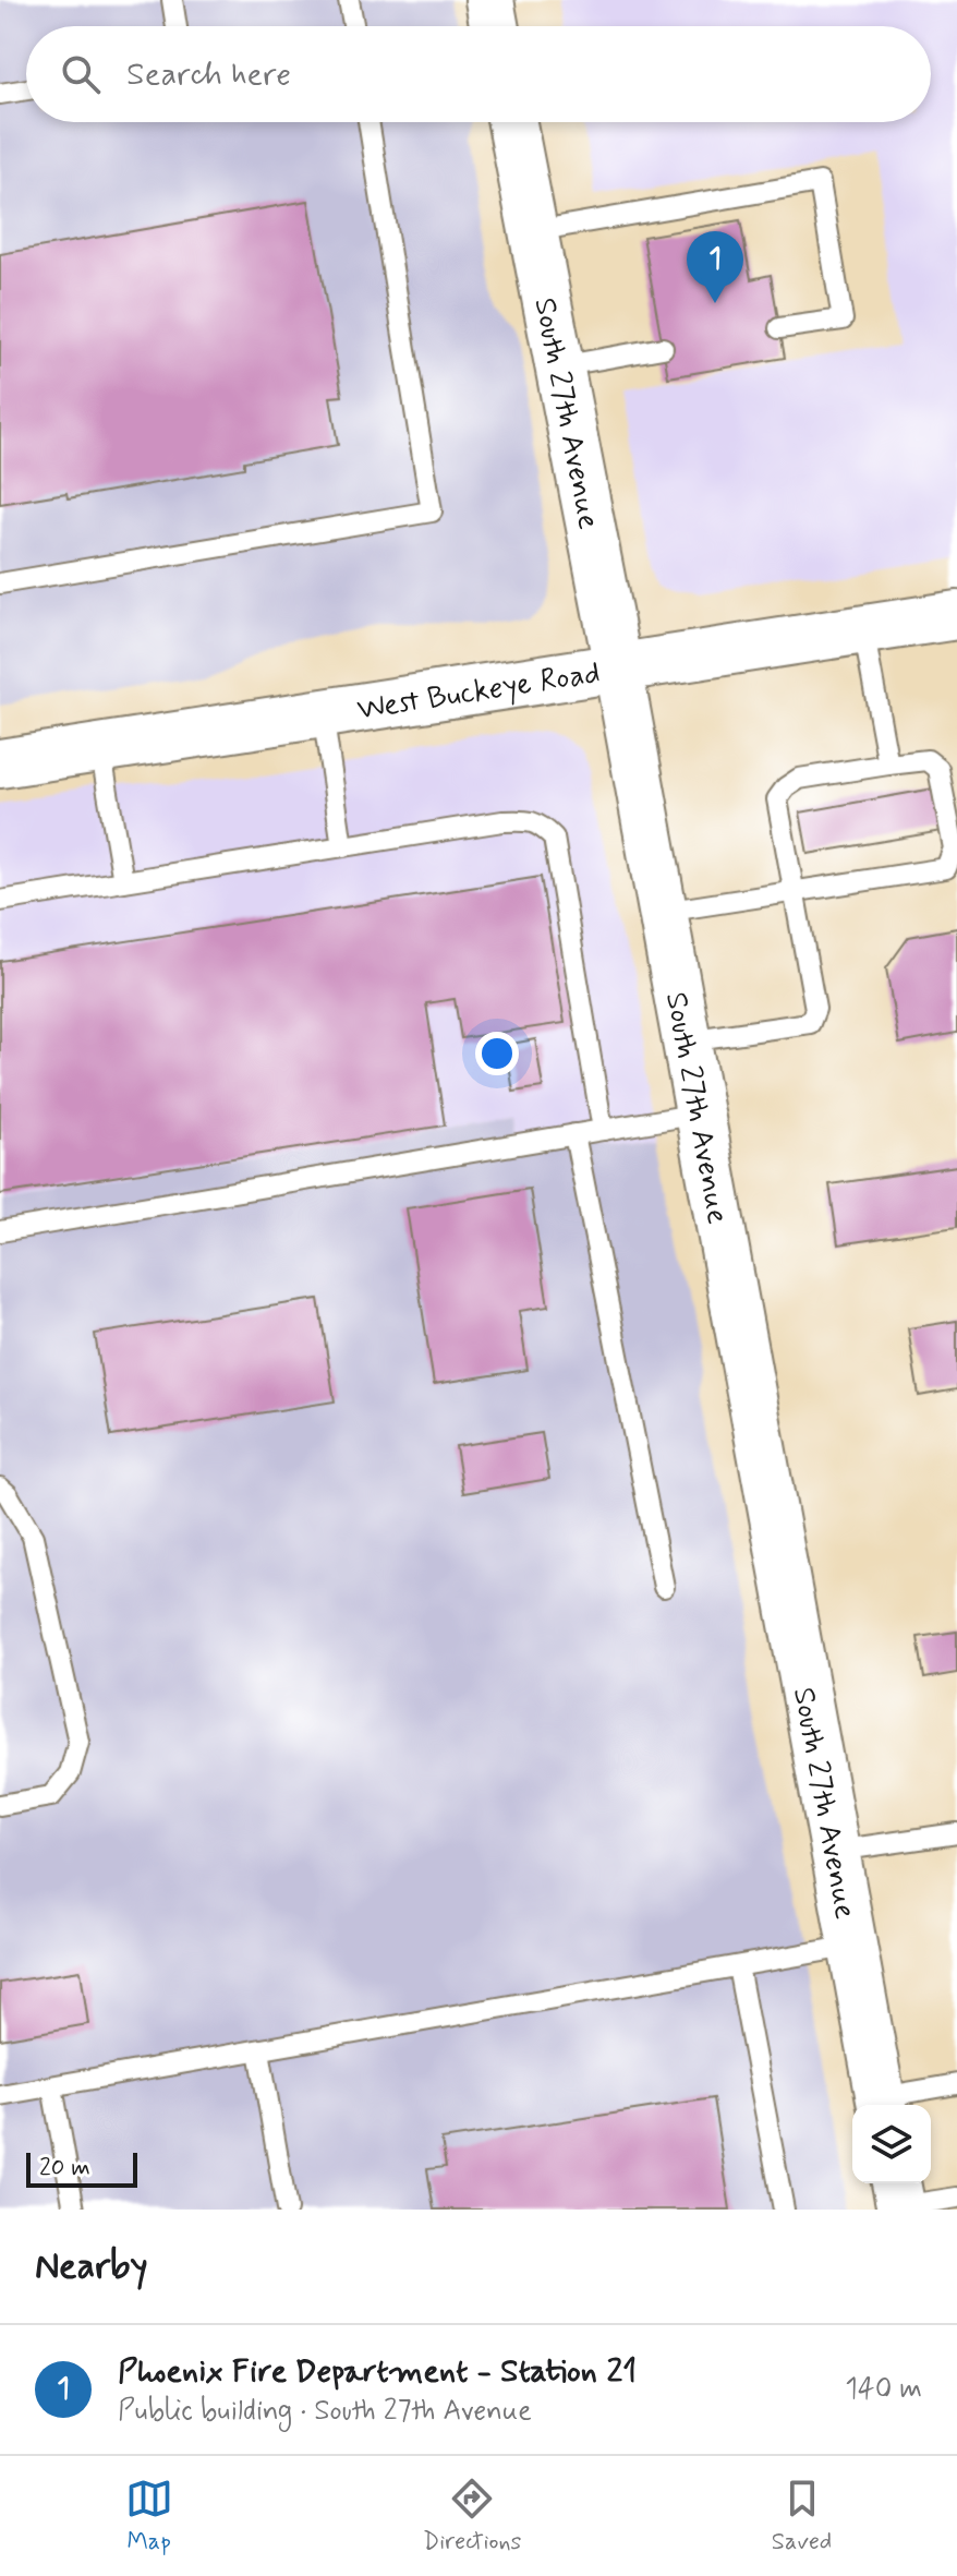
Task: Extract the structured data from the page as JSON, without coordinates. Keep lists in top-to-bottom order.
{
  "streets": {
    "main road": ["South 27th Avenue", "West Buckeye Road"]
  },
  "crossings": [
    ["South 27th Avenue", "West Buckeye Road"]
  ],
  "scale_bar": "20 m",
  "page": {
    "search": "Search here",
    "pins": "1",
    "scale": "20 m",
    "heading": "Nearby",
    "list": [
      {
        "mark": "1",
        "name": "Phoenix Fire Department - Station 21",
        "note": "Public building · South 27th Avenue",
        "value": "140 m"
      }
    ],
    "nav": ["Map", "Directions", "Saved"]
  }
}
